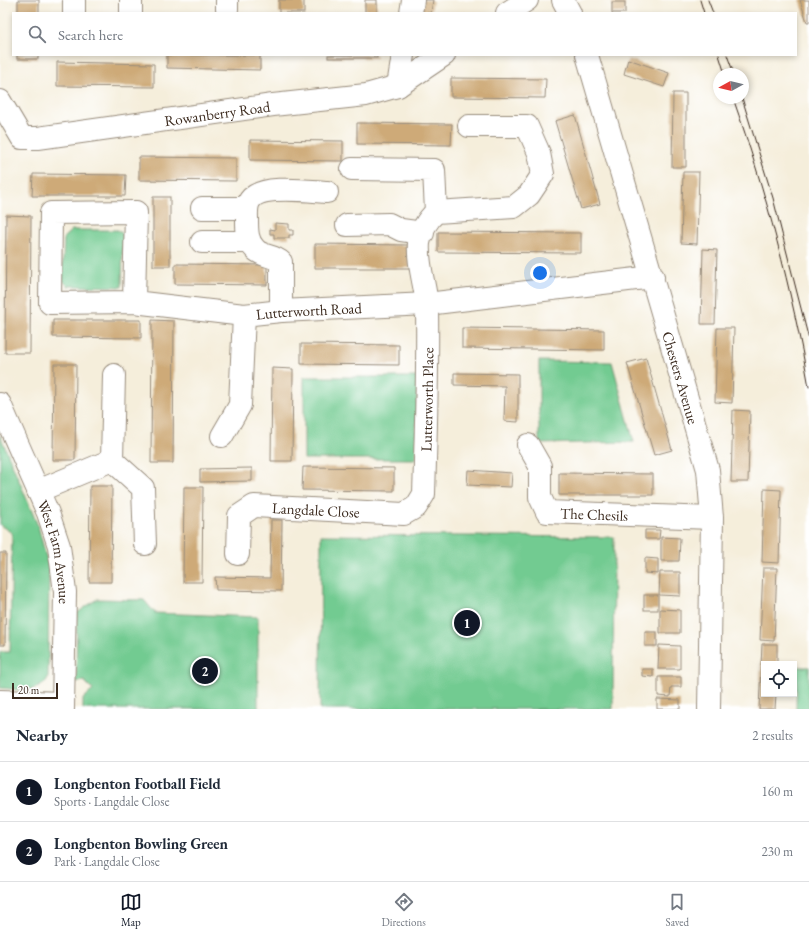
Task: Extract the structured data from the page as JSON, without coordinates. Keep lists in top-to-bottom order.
{
  "streets": {
    "street": [
      "Rowanberry Road",
      "Lutterworth Road",
      "Chesters Avenue",
      "Lutterworth Place",
      "Langdale Close",
      "The Chesils",
      "West Farm Avenue"
    ]
  },
  "crossings": [
    ["Lutterworth Road", "Chesters Avenue"],
    ["Lutterworth Road", "Lutterworth Place"],
    ["Chesters Avenue", "The Chesils"],
    ["Lutterworth Place", "Langdale Close"]
  ],
  "scale_bar": "20 m",
  "north": "left",
  "page": {
    "search": "Search here",
    "pins": ["1", "2"],
    "scale": "20 m",
    "heading": ["Nearby", "2 results"],
    "list": [
      {
        "mark": "1",
        "name": "Longbenton Football Field",
        "note": "Sports · Langdale Close",
        "value": "160 m"
      },
      {
        "mark": "2",
        "name": "Longbenton Bowling Green",
        "note": "Park · Langdale Close",
        "value": "230 m"
      }
    ],
    "nav": ["Map", "Directions", "Saved"]
  }
}
